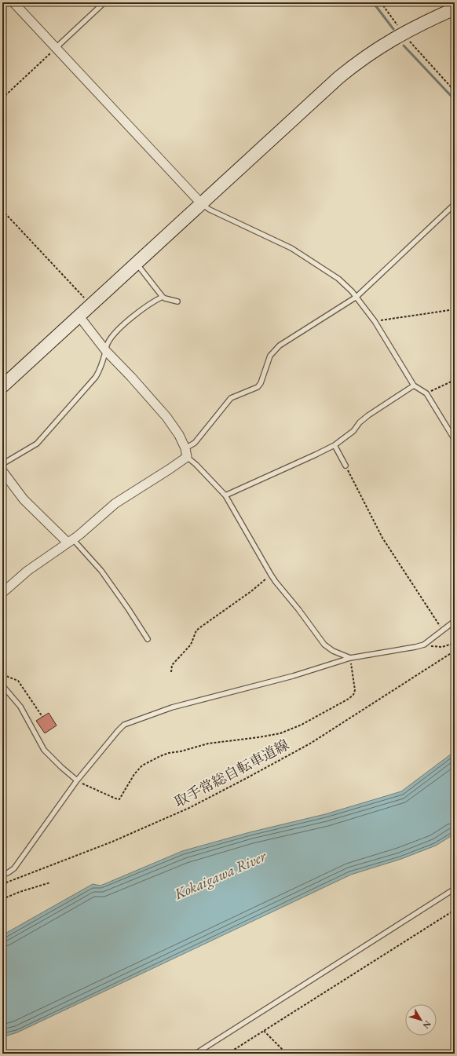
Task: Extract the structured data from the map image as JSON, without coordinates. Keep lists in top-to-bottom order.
{
  "streets": {
    "path": ["取手常総自転車道線"]
  },
  "water": ["Kokaigawa River"],
  "north": "bottom right"
}
